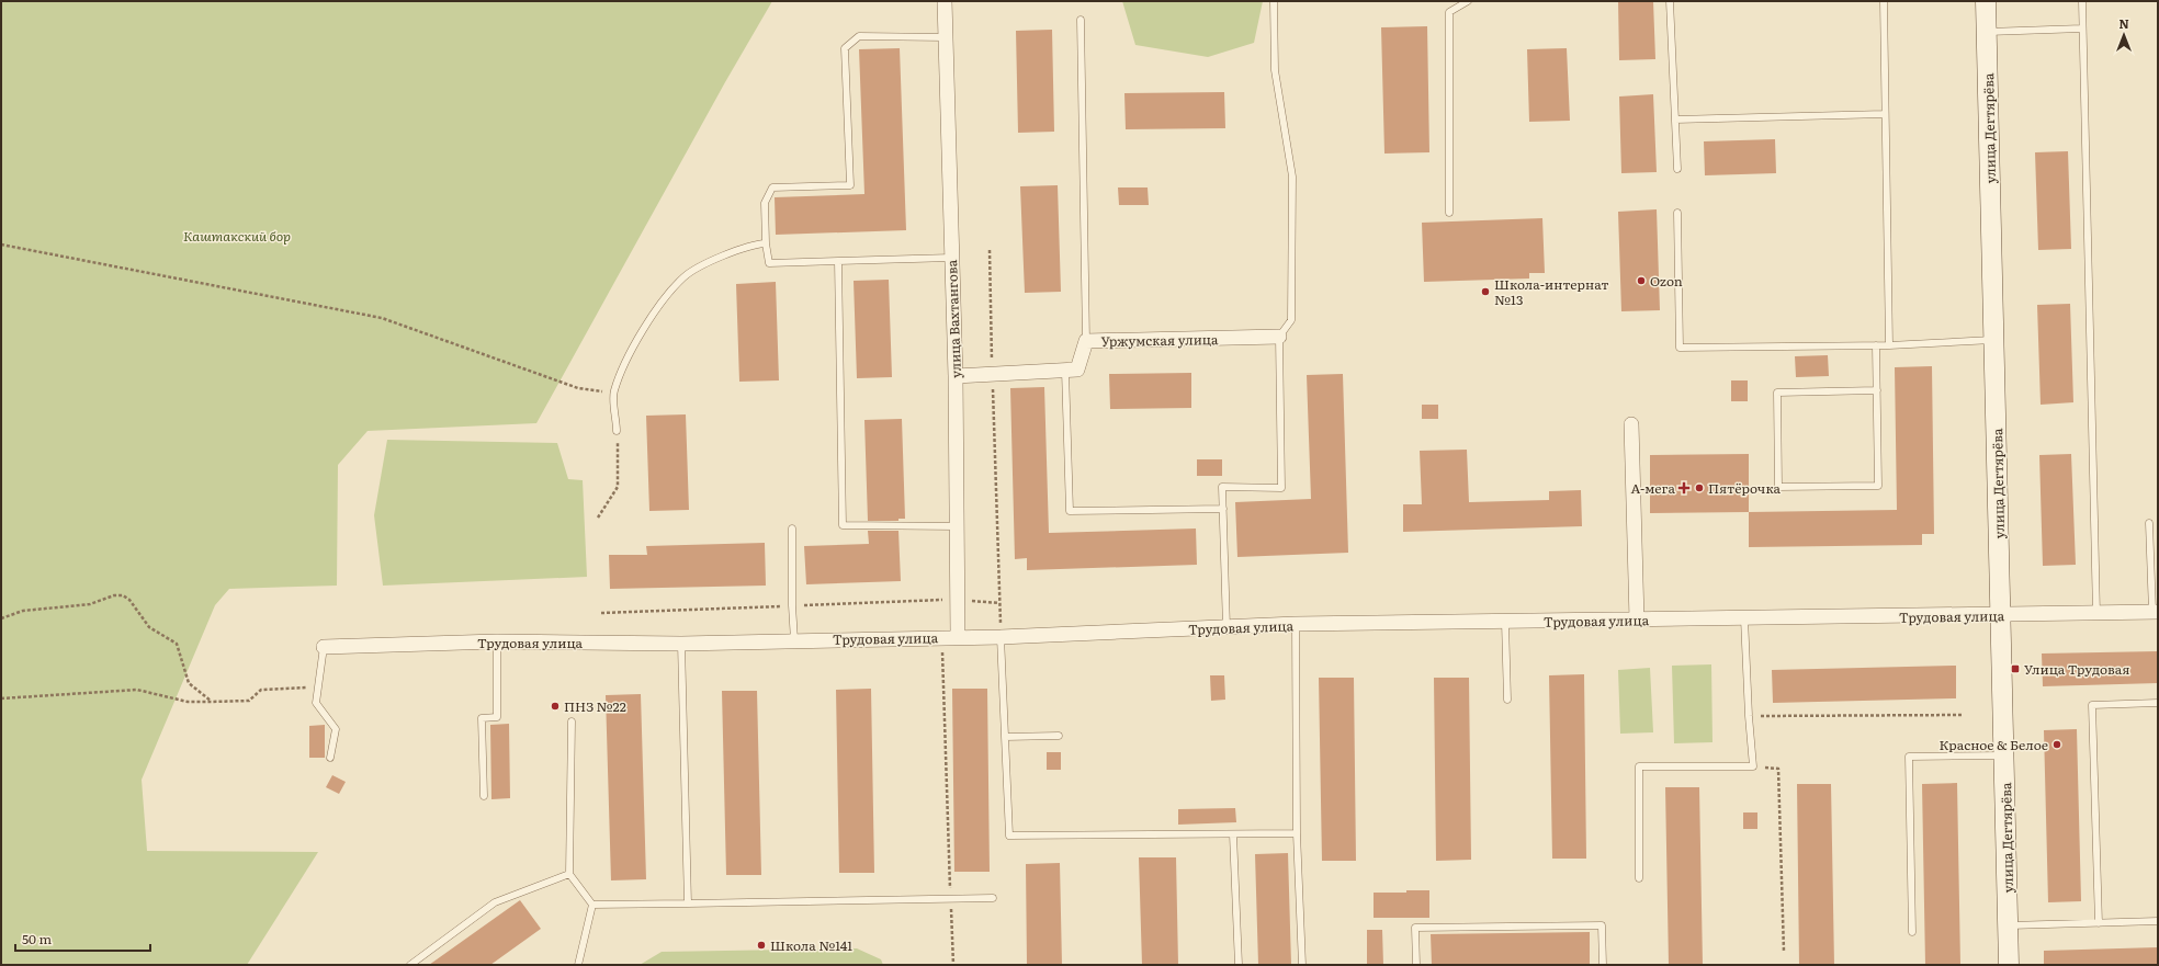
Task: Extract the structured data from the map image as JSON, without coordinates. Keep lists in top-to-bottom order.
{
  "streets": {
    "street": [
      "улица Дегтярёва",
      "улица Вахтангова",
      "Уржумская улица",
      "Трудовая улица"
    ]
  },
  "crossings": [
    ["улица Дегтярёва", "Трудовая улица"],
    ["улица Вахтангова", "Трудовая улица"]
  ],
  "parks": ["Каштакский бор"],
  "places": {
    "other": [
      "Ozon",
      "Школа-интернат №13",
      "Пятёрочка",
      "ПНЗ №22",
      "Красное & Белое",
      "Школа №141"
    ],
    "health": ["А-мега"],
    "transit": ["Улица Трудовая"]
  },
  "scale_bar": "50 m",
  "north": "top"
}
